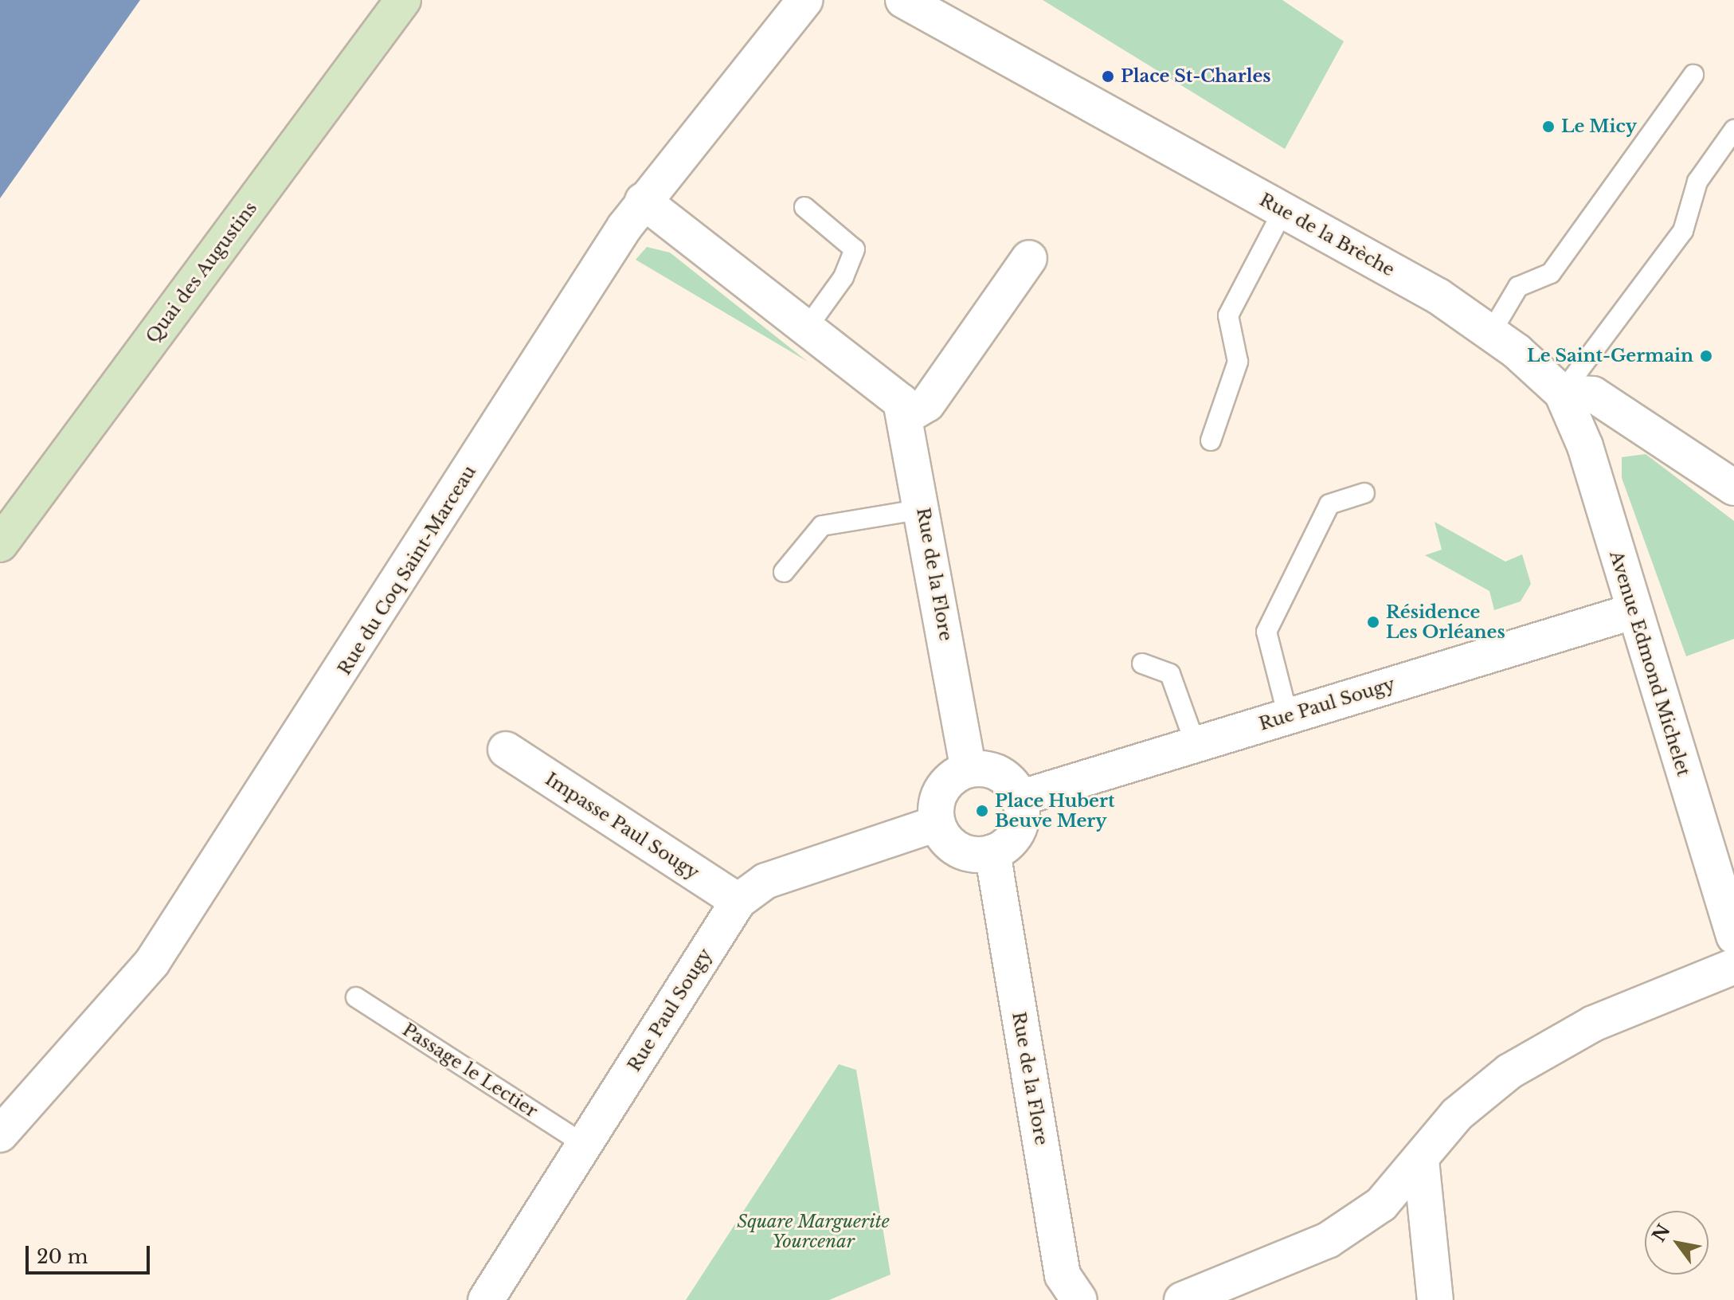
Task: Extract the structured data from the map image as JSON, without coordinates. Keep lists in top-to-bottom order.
{
  "streets": {
    "main road": ["Quai des Augustins"],
    "street": [
      "Rue de la Brèche",
      "Rue du Coq Saint-Marceau",
      "Rue de la Flore",
      "Avenue Edmond Michelet",
      "Rue Paul Sougy",
      "Impasse Paul Sougy"
    ],
    "lane": ["Passage le Lectier"]
  },
  "crossings": [
    ["Rue de la Brèche", "Avenue Edmond Michelet"],
    ["Rue du Coq Saint-Marceau", "Rue de la Flore"],
    ["Rue de la Flore", "Rue Paul Sougy"],
    ["Avenue Edmond Michelet", "Rue Paul Sougy"],
    ["Rue Paul Sougy", "Impasse Paul Sougy"],
    ["Rue Paul Sougy", "Passage le Lectier"]
  ],
  "parks": ["Square Marguerite Yourcenar"],
  "places": [
    "Place St-Charles",
    "Le Micy",
    "Le Saint-Germain",
    "Résidence Les Orléanes",
    "Place Hubert Beuve Mery"
  ],
  "scale_bar": "20 m",
  "north": "top left"
}
